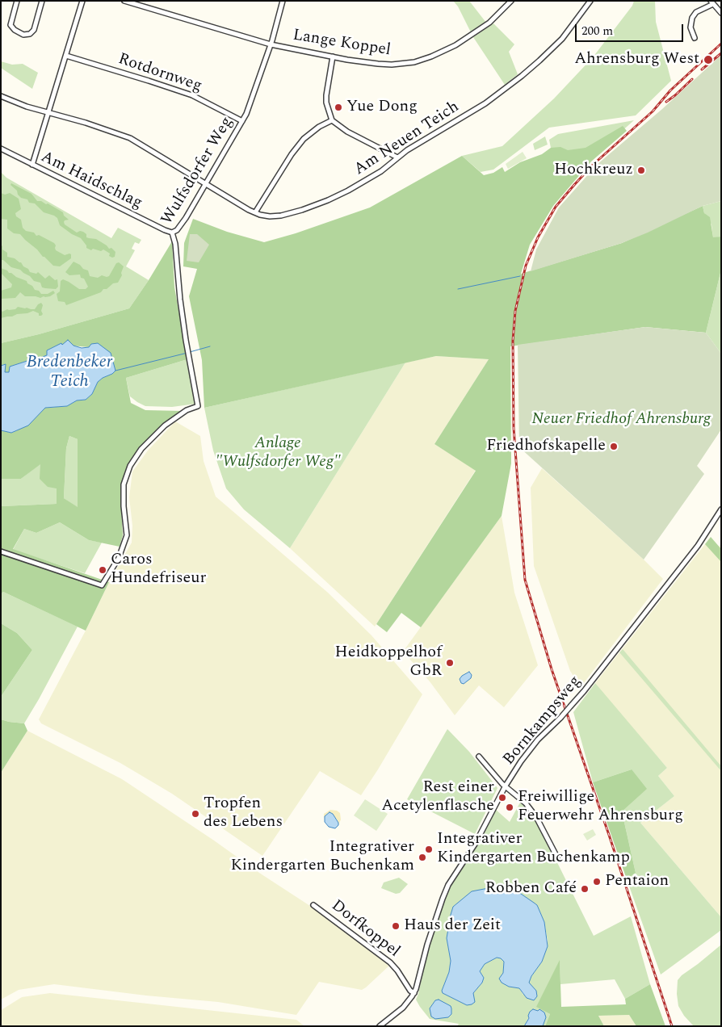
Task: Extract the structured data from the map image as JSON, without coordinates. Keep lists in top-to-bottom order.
{
  "streets": {
    "street": [
      "Lange Koppel",
      "Rotdornweg",
      "Am Neuen Teich",
      "Wulfsdorfer Weg",
      "Am Haidschlag",
      "Bornkampsweg",
      "Dorfkoppel"
    ]
  },
  "crossings": [
    ["Lange Koppel", "Wulfsdorfer Weg"],
    ["Rotdornweg", "Wulfsdorfer Weg"],
    ["Am Neuen Teich", "Wulfsdorfer Weg"],
    ["Wulfsdorfer Weg", "Am Haidschlag"],
    ["Bornkampsweg", "Dorfkoppel"]
  ],
  "water": ["Bredenbeker Teich"],
  "parks": ["Neuer Friedhof Ahrensburg", "Anlage \"Wulfsdorfer Weg\""],
  "places": [
    "Ahrensburg West",
    "Yue Dong",
    "Hochkreuz",
    "Friedhofskapelle",
    "Caros Hundefriseur",
    "Heidkoppelhof GbR",
    "Rest einer Acetylenflasche",
    "Freiwillige Feuerwehr Ahrensburg",
    "Tropfen des Lebens",
    "Integrativer Kindergarten Buchenkamp",
    "Integrativer Kindergarten Buchenkam",
    "Pentaion",
    "Robben Café",
    "Haus der Zeit"
  ],
  "scale_bar": "200 m"
}
